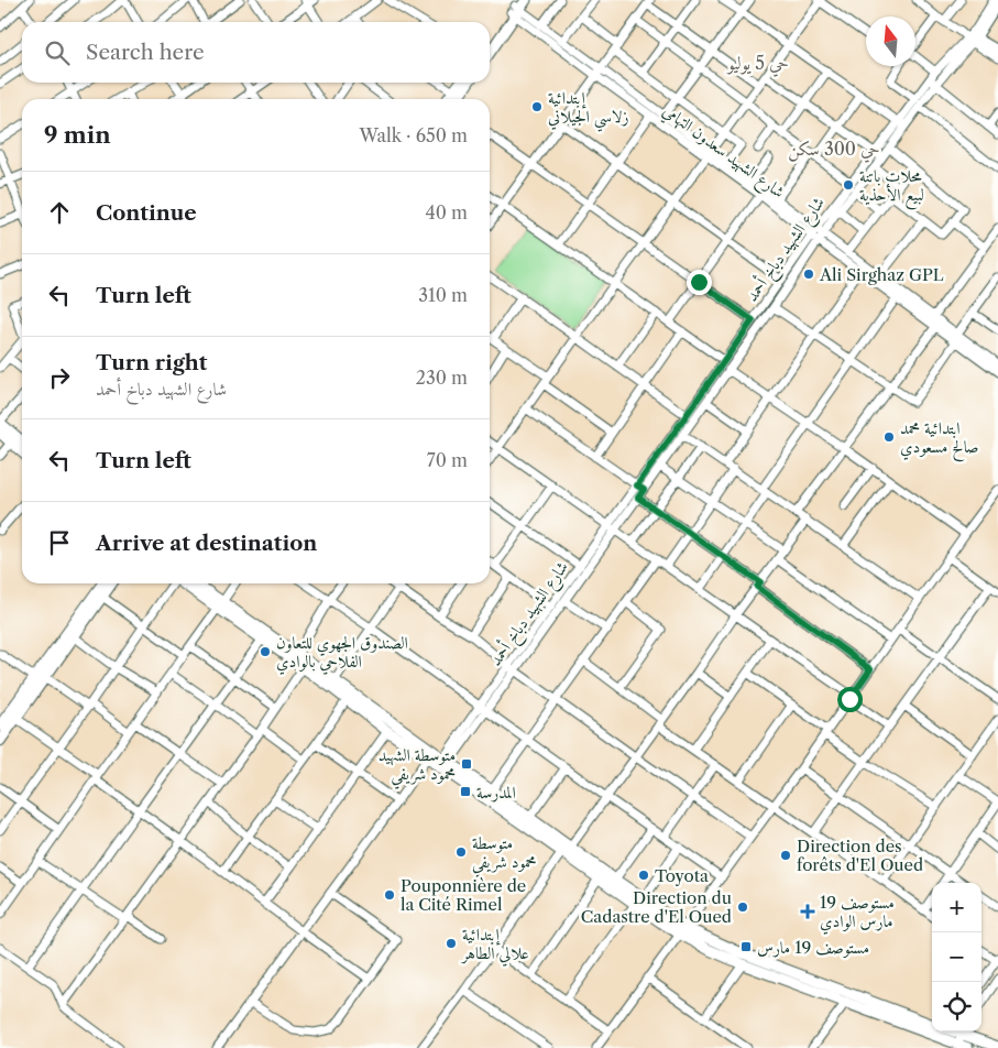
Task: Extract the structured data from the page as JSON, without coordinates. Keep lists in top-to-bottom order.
{
  "streets": {
    "street": ["شارع الشهيد سعدون التهامي", "شارع الشهيد دباخ أحمد"]
  },
  "crossings": [
    ["شارع الشهيد سعدون التهامي", "شارع الشهيد دباخ أحمد"]
  ],
  "districts": ["حي 5 يوليو", "حي 300 سكن"],
  "places": {
    "other": [
      "إبتدائية زلاسي الجيلاني",
      "محلات باتنة لبيع الأحذية",
      "Ali Sirghaz GPL",
      "ابتدائية محمد صالح مسعودي",
      "الصندوق الجهوي للتعاون الفلاحي بالوادي",
      "متوسطة محمود شريفي",
      "Direction des forêts d'El Oued",
      "Toyota",
      "Pouponnière de la Cité Rimel",
      "Direction du Cadastre d'El Oued",
      "إبتدائية علالي الطاهر"
    ],
    "transit": ["متوسطة الشهيد محمود شريفي", "المدرسة", "مستوصف 19 مارس"],
    "health": ["مستوصف 19 مارس الوادي"]
  },
  "north": "top",
  "page": {
    "search": "Search here",
    "heading": ["9 min", "Walk · 650 m"],
    "list": [
      ["Continue", "40 m"],
      ["Turn left", "310 m"],
      ["Turn right", "شارع الشهيد دباخ أحمد", "230 m"],
      ["Turn left", "70 m"],
      "Arrive at destination"
    ],
    "map_buttons": ["+", "−"]
  }
}
